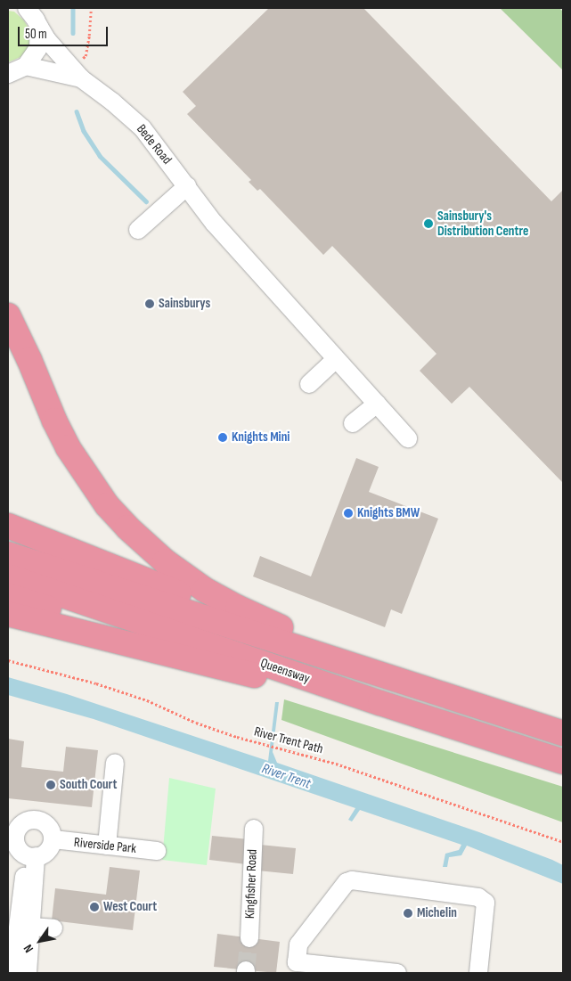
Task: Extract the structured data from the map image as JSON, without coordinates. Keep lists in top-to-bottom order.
{
  "streets": {
    "highway": ["Queensway"],
    "street": ["Bede Road", "Riverside Park", "Kingfisher Road"],
    "path": ["River Trent Path"]
  },
  "water": ["River Trent"],
  "places": [
    "Sainsbury's Distribution Centre",
    "Sainsburys",
    "Knights Mini",
    "Knights BMW",
    "South Court",
    "West Court",
    "Michelin"
  ],
  "scale_bar": "50 m",
  "north": "bottom left"
}
